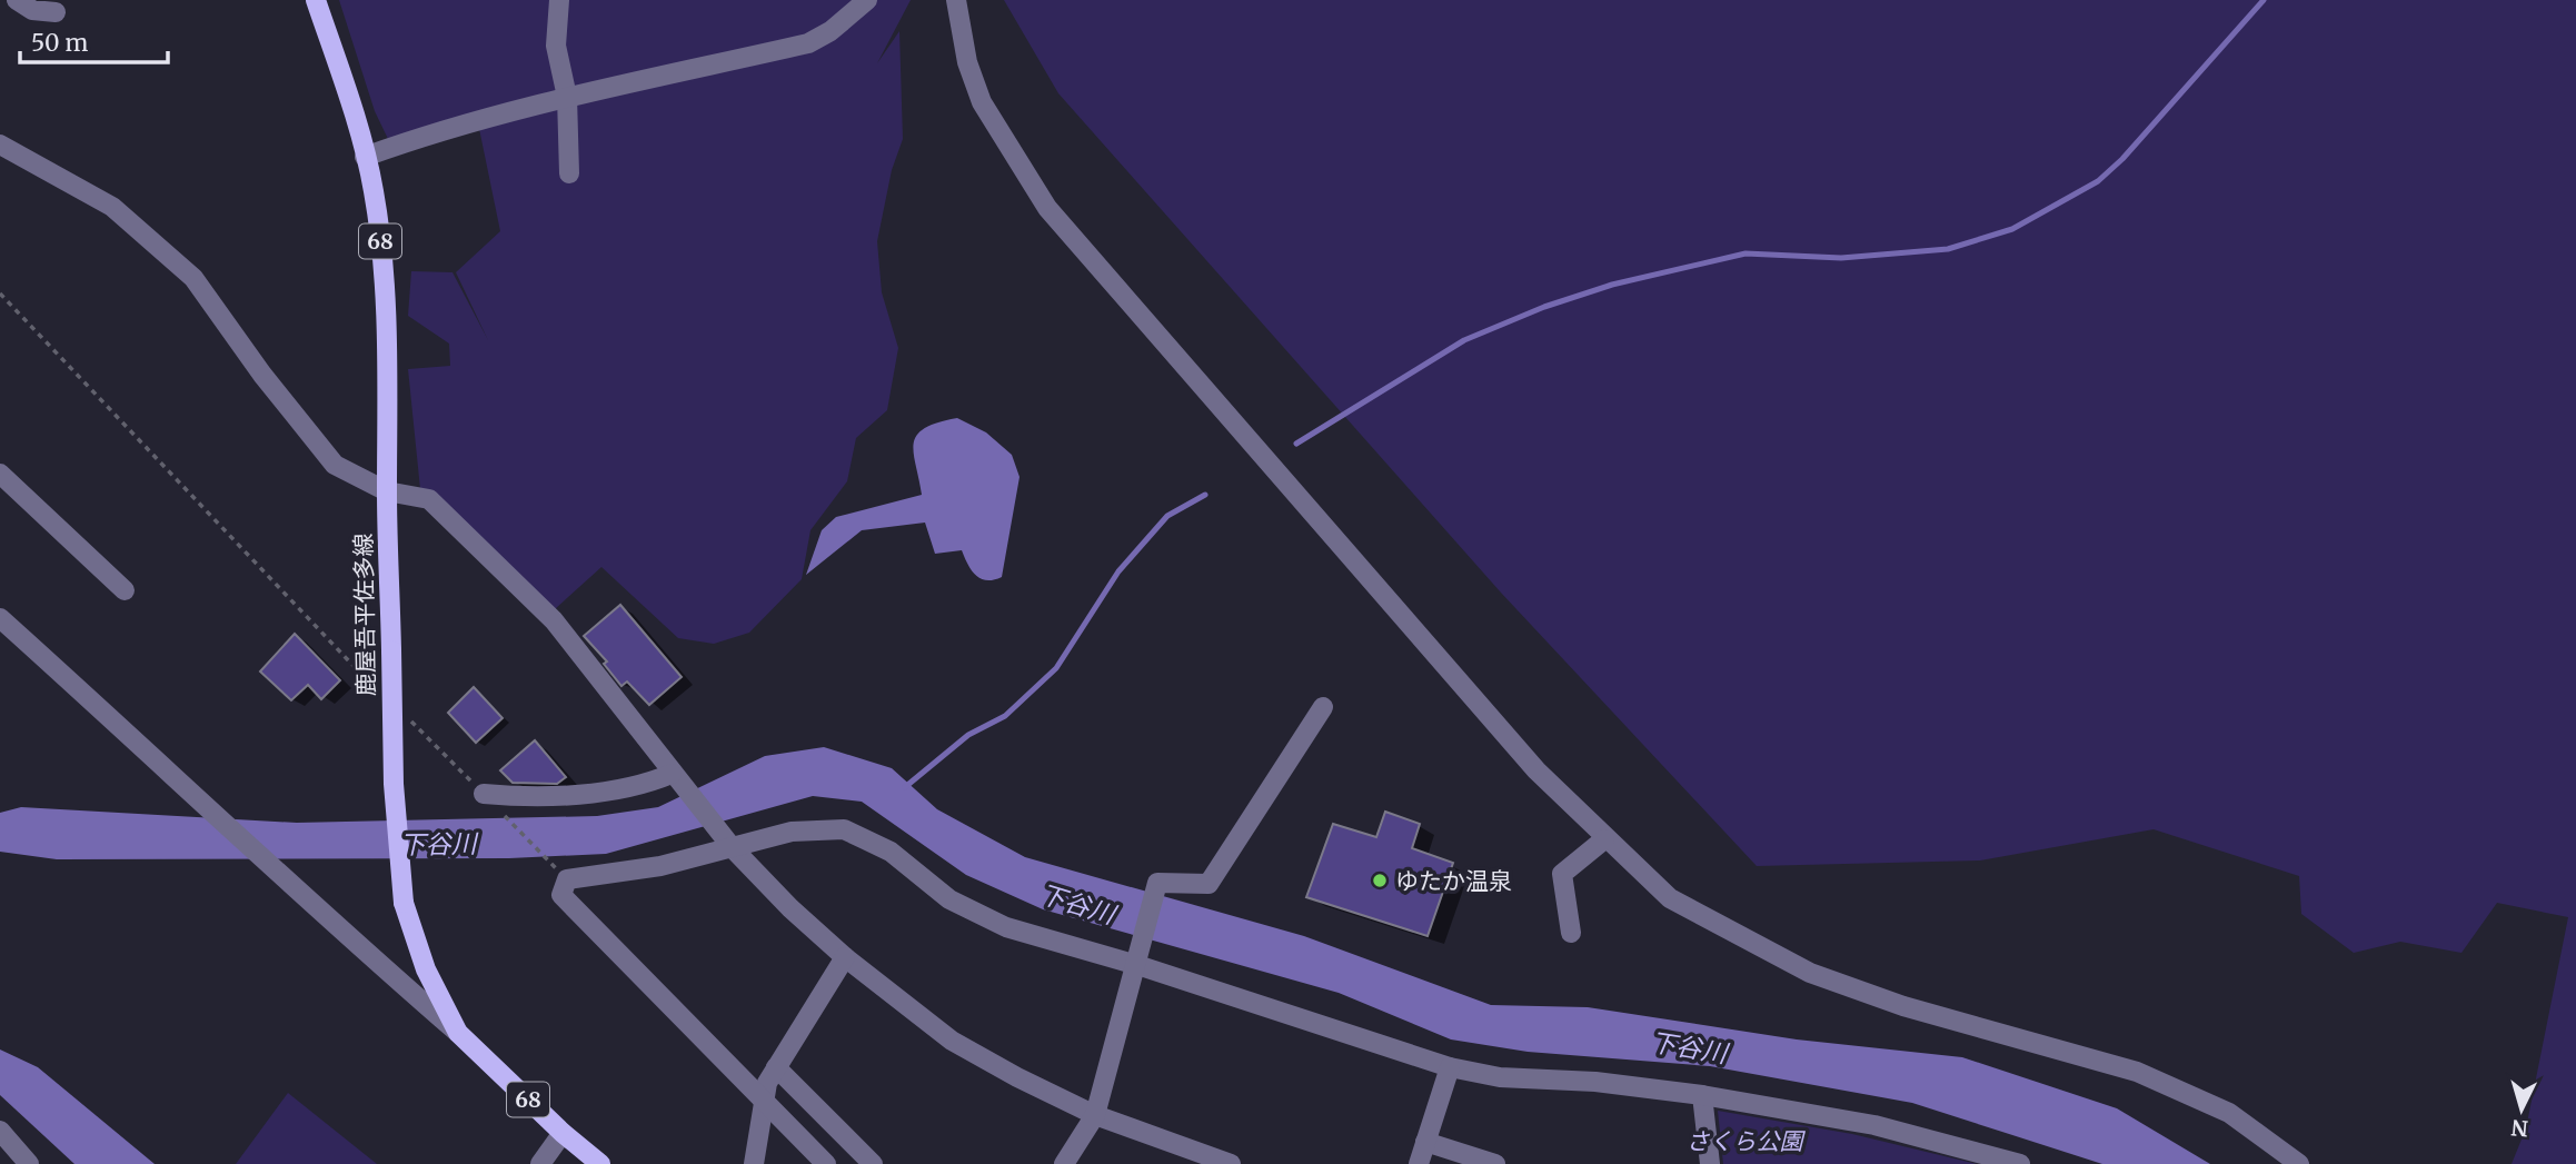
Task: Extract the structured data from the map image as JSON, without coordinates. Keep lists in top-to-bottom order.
{
  "streets": {
    "main road": ["68", "鹿屋吾平佐多線"]
  },
  "water": ["下谷川"],
  "parks": ["さくら公園"],
  "places": ["ゆたか温泉"],
  "scale_bar": "50 m",
  "north": "bottom"
}
